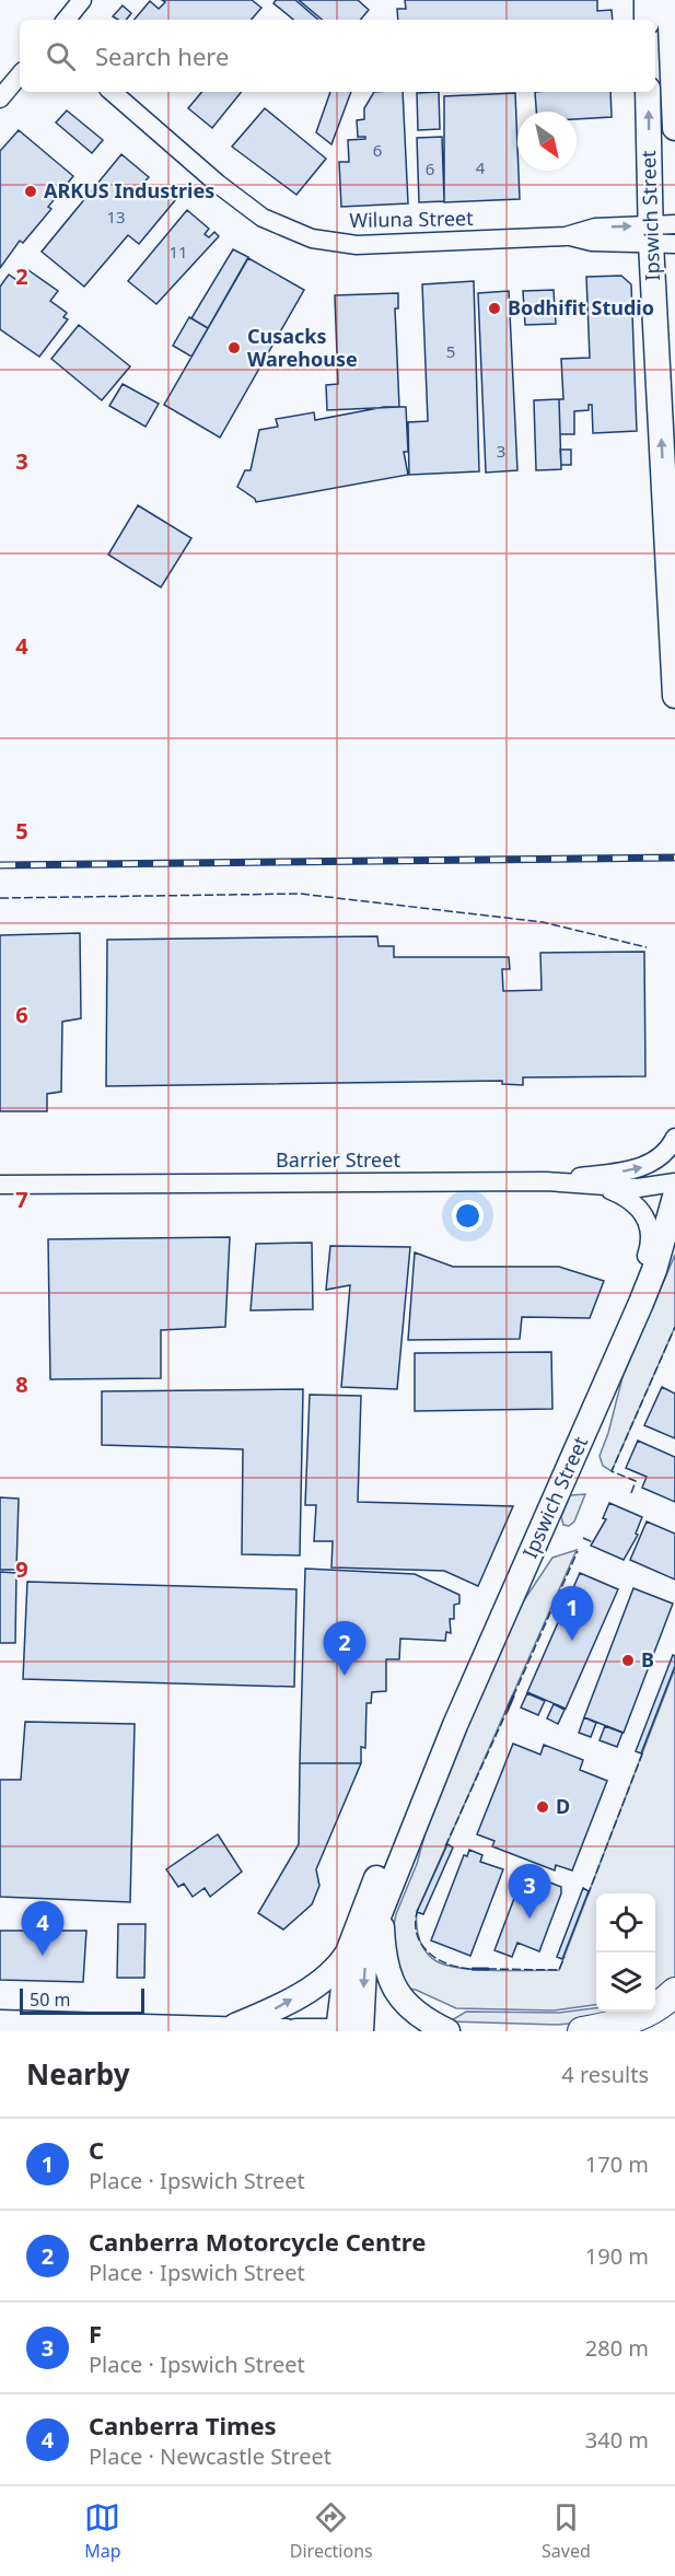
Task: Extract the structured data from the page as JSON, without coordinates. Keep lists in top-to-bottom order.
{
  "streets": {
    "main road": ["Ipswich Street"],
    "street": ["Wiluna Street", "Barrier Street"]
  },
  "crossings": [
    ["Ipswich Street", "Wiluna Street"]
  ],
  "places": [
    "ARKUS Industries",
    "Bodhifit Studio",
    "Cusacks Warehouse",
    "B",
    "D"
  ],
  "house_numbers": [
    "6",
    "4",
    "6",
    "13",
    "11",
    "5",
    "3"
  ],
  "scale_bar": "50 m",
  "north": "bottom right",
  "page": {
    "search": "Search here",
    "pins": [
      "1",
      "2",
      "3",
      "4"
    ],
    "scale": "50 m",
    "heading": ["Nearby", "4 results"],
    "list": [
      {
        "mark": "1",
        "name": "C",
        "note": "Place · Ipswich Street",
        "value": "170 m"
      },
      {
        "mark": "2",
        "name": "Canberra Motorcycle Centre",
        "note": "Place · Ipswich Street",
        "value": "190 m"
      },
      {
        "mark": "3",
        "name": "F",
        "note": "Place · Ipswich Street",
        "value": "280 m"
      },
      {
        "mark": "4",
        "name": "Canberra Times",
        "note": "Place · Newcastle Street",
        "value": "340 m"
      }
    ],
    "nav": ["Map", "Directions", "Saved"]
  },
  "grid": {
    "rows": [
      "2",
      "3",
      "4",
      "5",
      "6",
      "7",
      "8",
      "9"
    ]
  }
}
